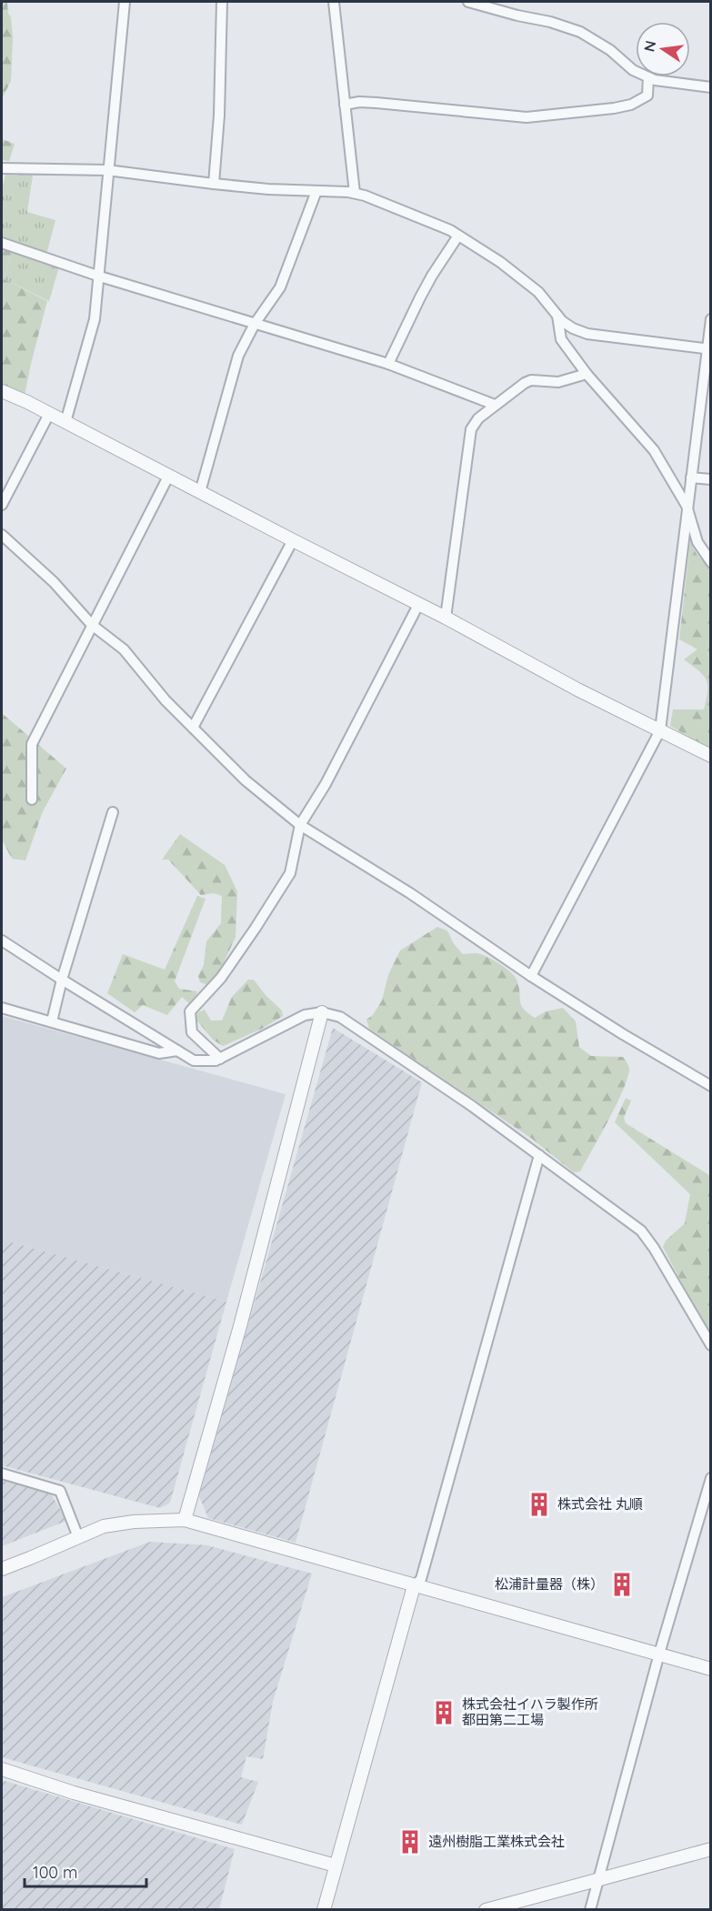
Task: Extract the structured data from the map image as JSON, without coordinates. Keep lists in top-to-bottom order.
{
  "places": {
    "building": [
      "株式会社 丸順",
      "松浦計量器（株）",
      "株式会社イハラ製作所 都田第二工場",
      "遠州樹脂工業株式会社"
    ]
  },
  "scale_bar": "100 m",
  "north": "left"
}
